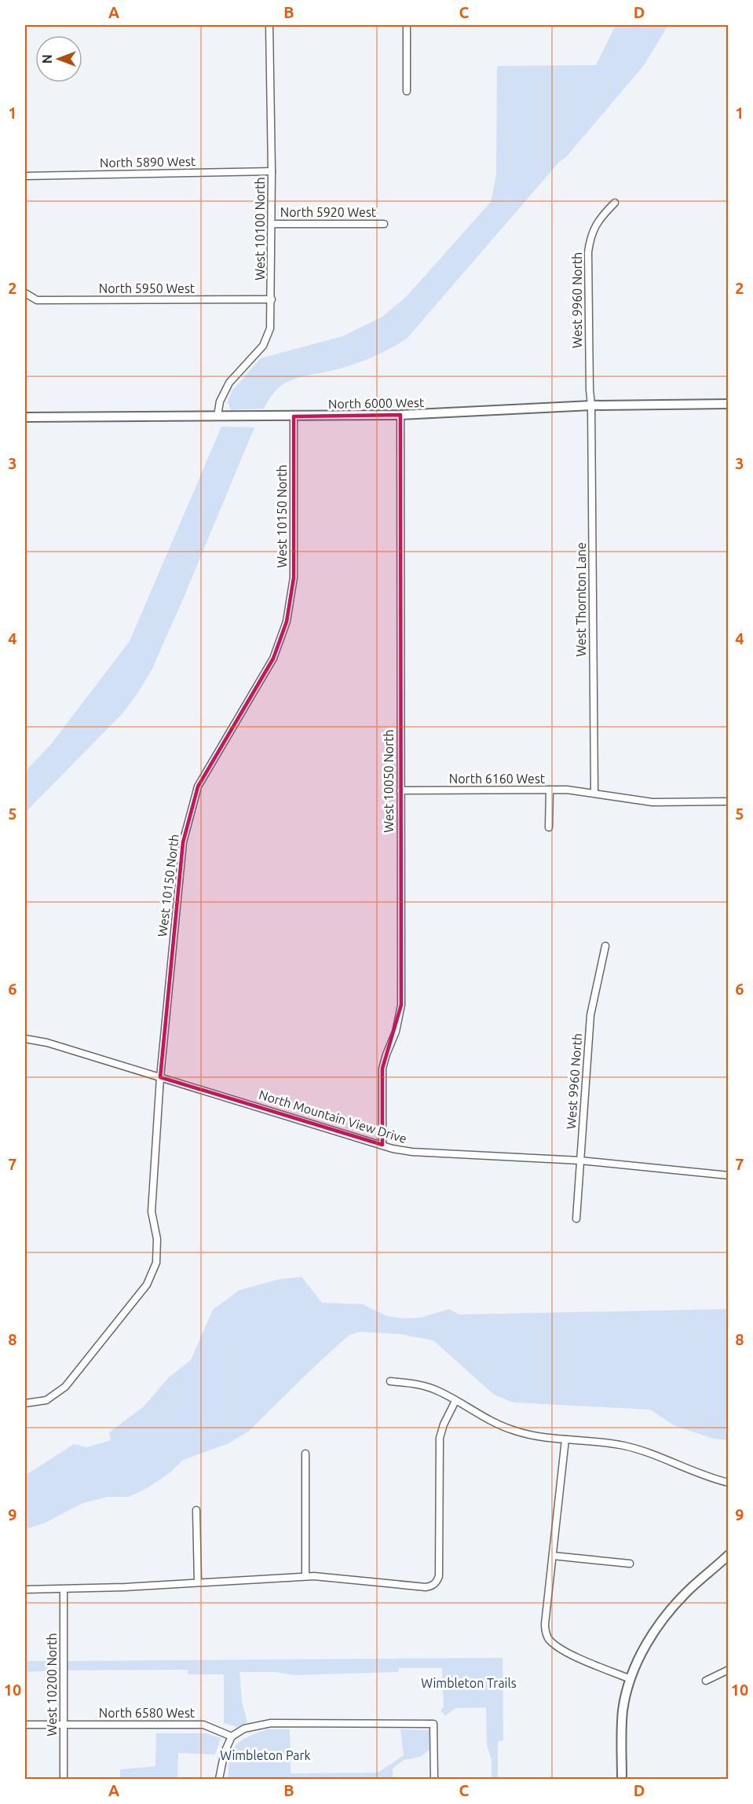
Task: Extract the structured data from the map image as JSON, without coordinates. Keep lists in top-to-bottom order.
{
  "streets": {
    "street": [
      "North 5890 West",
      "North 5920 West",
      "West 10100 North",
      "North 5950 West",
      "West 9960 North",
      "North 6000 West",
      "West 10150 North",
      "West Thornton Lane",
      "North 6160 West",
      "West 10050 North",
      "North Mountain View Drive",
      "West 10200 North",
      "North 6580 West"
    ]
  },
  "crossings": [
    ["North 5890 West", "West 10100 North"],
    ["North 5920 West", "West 10100 North"],
    ["West 10100 North", "North 5950 West"],
    ["West 10100 North", "North 6000 West"],
    ["West 9960 North", "North 6000 West"],
    ["West 9960 North", "West Thornton Lane"],
    ["West 9960 North", "North Mountain View Drive"],
    ["North 6000 West", "West 10150 North"],
    ["North 6000 West", "West Thornton Lane"],
    ["North 6000 West", "West 10050 North"],
    ["West 10150 North", "North Mountain View Drive"],
    ["West Thornton Lane", "North 6160 West"],
    ["North 6160 West", "West 10050 North"],
    ["West 10050 North", "North Mountain View Drive"],
    ["West 10200 North", "North 6580 West"]
  ],
  "parks": ["Wimbleton Trails", "Wimbleton Park"],
  "north": "left",
  "grid": {
    "columns": [
      "A",
      "B",
      "C",
      "D"
    ],
    "rows": [
      "1",
      "2",
      "3",
      "4",
      "5",
      "6",
      "7",
      "8",
      "9",
      "10"
    ]
  }
}
